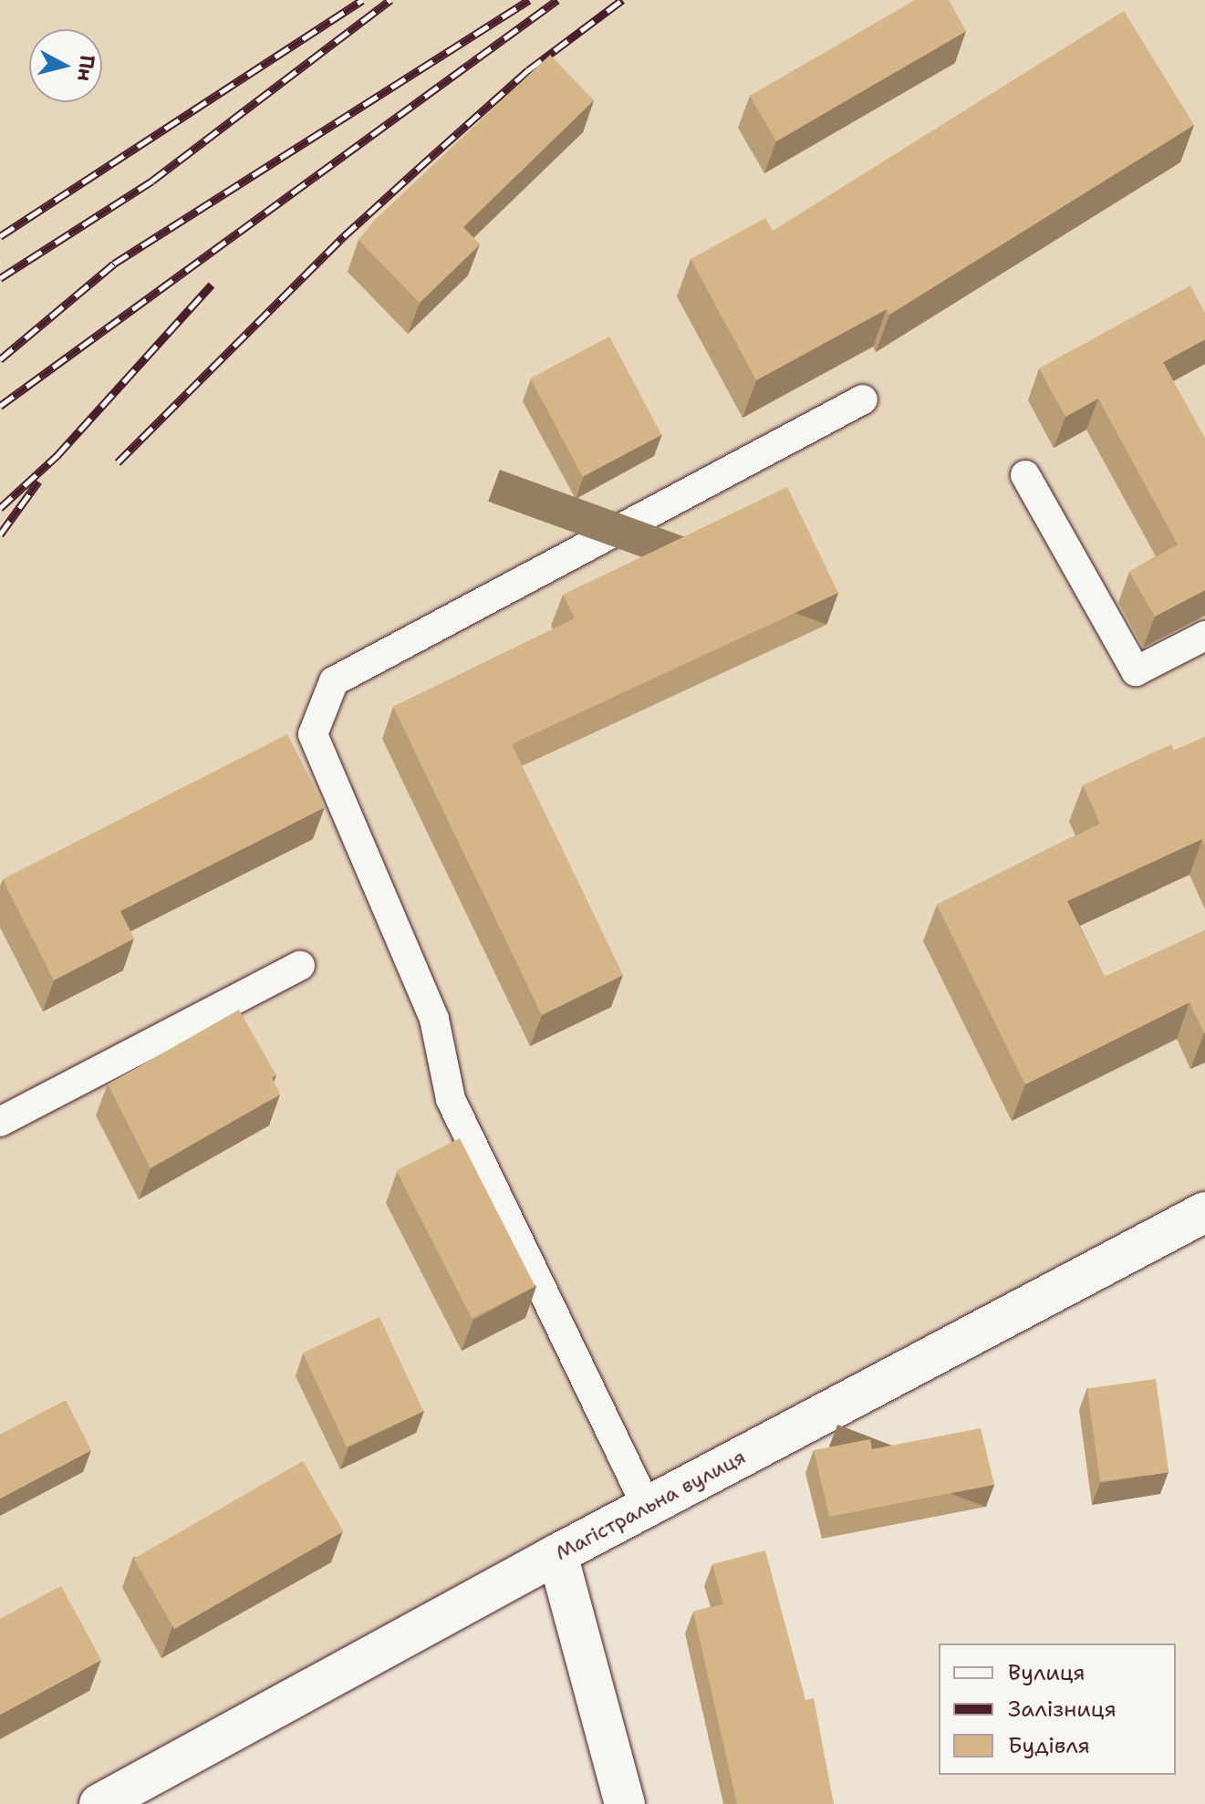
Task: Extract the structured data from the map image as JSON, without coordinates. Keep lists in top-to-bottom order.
{
  "streets": {
    "street": ["Магістральна вулиця"]
  },
  "legend": ["Вулиця", "Залізниця", "Будівля"],
  "north": "right"
}
